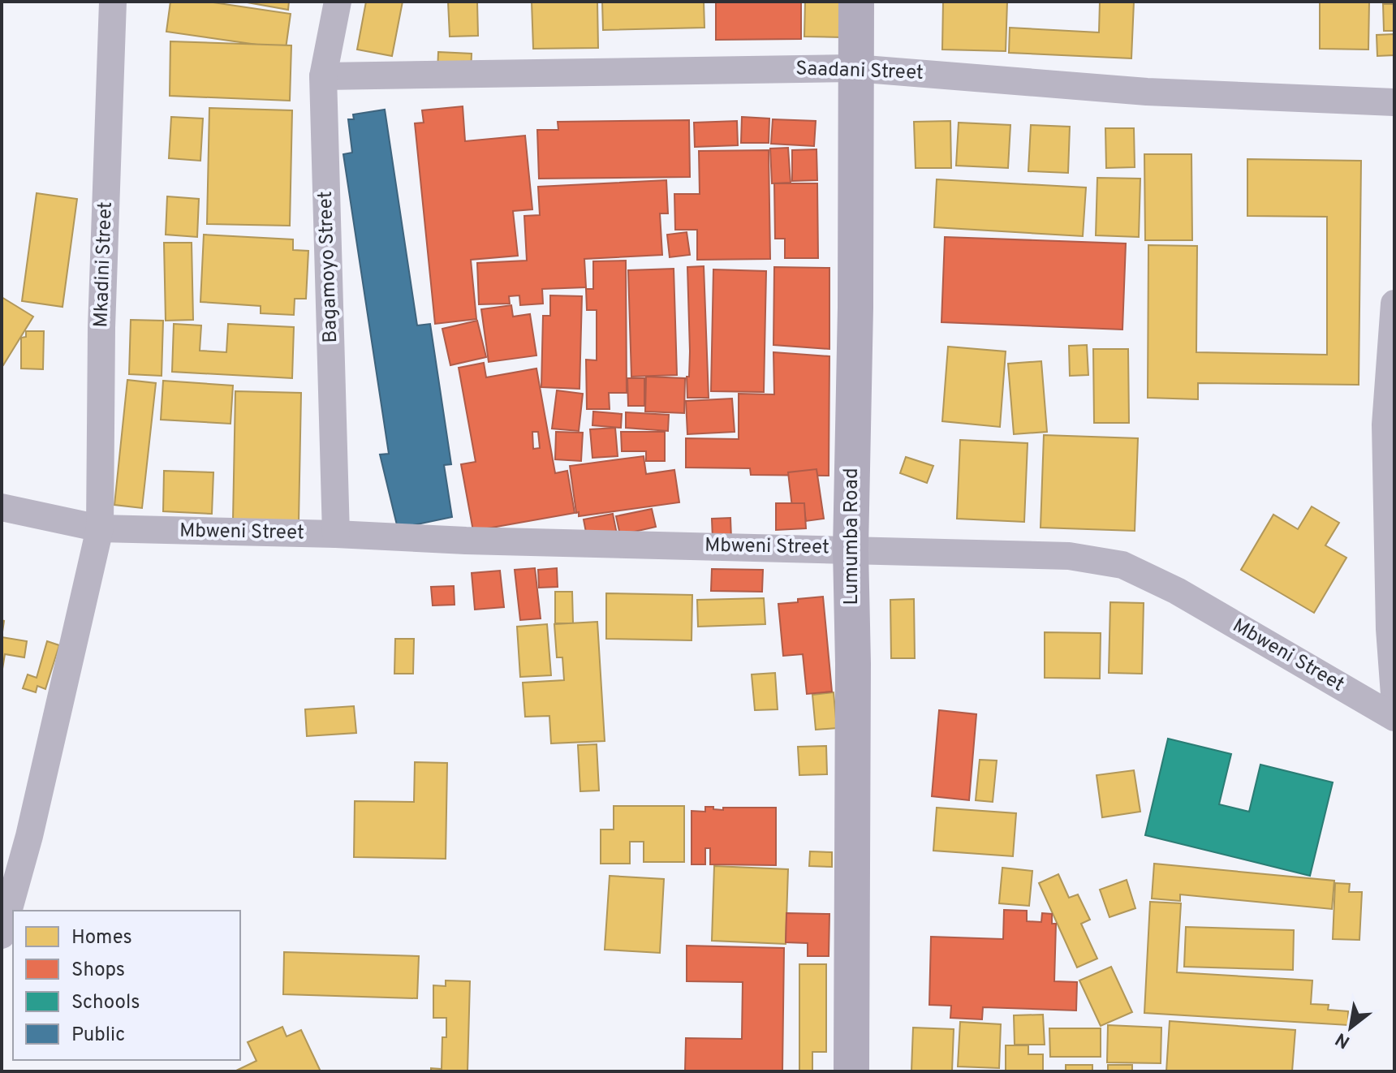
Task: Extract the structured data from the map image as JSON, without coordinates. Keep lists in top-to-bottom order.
{
  "streets": {
    "main road": ["Lumumba Road"],
    "street": [
      "Saadani Street",
      "Mkadini Street",
      "Bagamoyo Street",
      "Mbweni Street"
    ]
  },
  "crossings": [
    ["Saadani Street", "Bagamoyo Street"],
    ["Saadani Street", "Lumumba Road"],
    ["Mkadini Street", "Mbweni Street"],
    ["Bagamoyo Street", "Mbweni Street"],
    ["Mbweni Street", "Lumumba Road"]
  ],
  "legend": [
    "Homes",
    "Shops",
    "Schools",
    "Public"
  ],
  "north": "bottom left"
}
